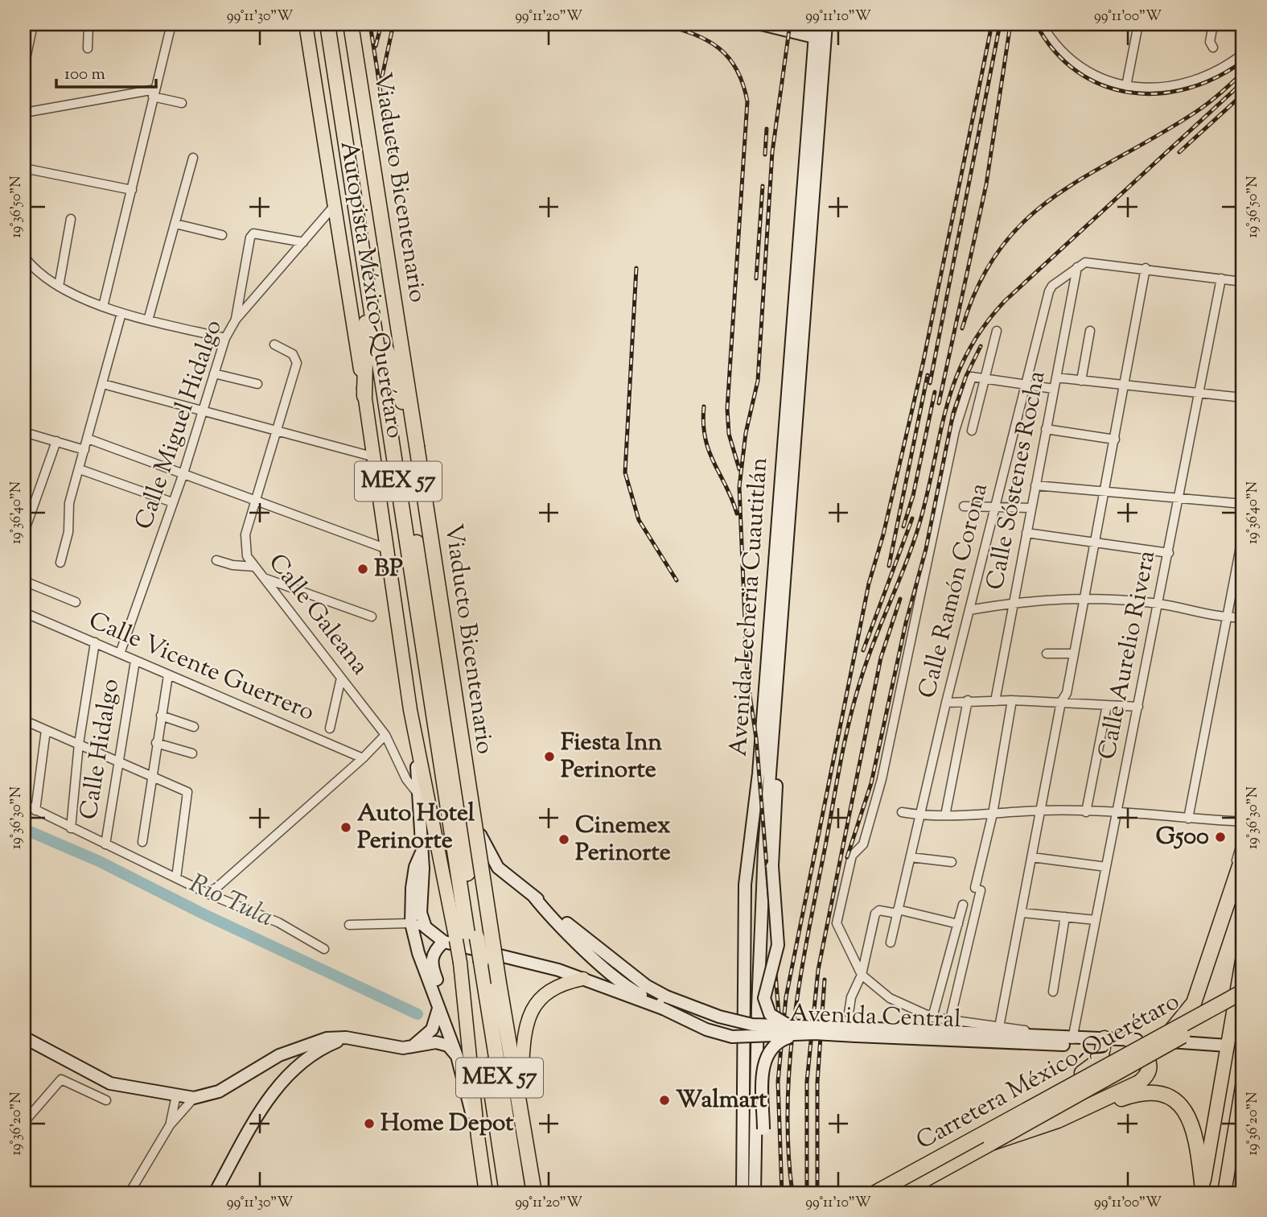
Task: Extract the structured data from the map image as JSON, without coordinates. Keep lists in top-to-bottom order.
{
  "streets": {
    "highway": ["Viaducto Bicentenario", "MEX 57", "Carretera México-Querétaro"],
    "main road": ["Autopista México-Querétaro", "Avenida Lecheria Cuautitlán", "Avenida Central"],
    "street": [
      "Calle Miguel Hidalgo",
      "Calle Sóstenes Rocha",
      "Calle Ramón Corona",
      "Calle Galeana",
      "Calle Aurelio Rivera",
      "Calle Vicente Guerrero",
      "Calle Hidalgo"
    ]
  },
  "crossings": [
    ["Viaducto Bicentenario", "Autopista México-Querétaro"],
    ["Autopista México-Querétaro", "Calle Miguel Hidalgo"],
    ["Autopista México-Querétaro", "MEX 57"],
    ["Autopista México-Querétaro", "Calle Galeana"],
    ["Autopista México-Querétaro", "Avenida Central"],
    ["Calle Miguel Hidalgo", "Calle Vicente Guerrero"],
    ["Calle Sóstenes Rocha", "Calle Ramón Corona"],
    ["MEX 57", "Avenida Central"],
    ["Calle Aurelio Rivera", "Avenida Central"],
    ["Calle Vicente Guerrero", "Calle Hidalgo"]
  ],
  "water": ["Río Tula"],
  "places": [
    "BP",
    "Fiesta Inn Perinorte",
    "Auto Hotel Perinorte",
    "G500",
    "Cinemex Perinorte",
    "Walmart",
    "Home Depot"
  ],
  "scale_bar": "100 m",
  "coordinates": [
    "99°11'30\"W",
    "99°11'20\"W",
    "99°11'10\"W",
    "99°11'00\"W",
    "19°36'50\"N",
    "19°36'40\"N",
    "19°36'30\"N",
    "19°36'20\"N"
  ]
}
